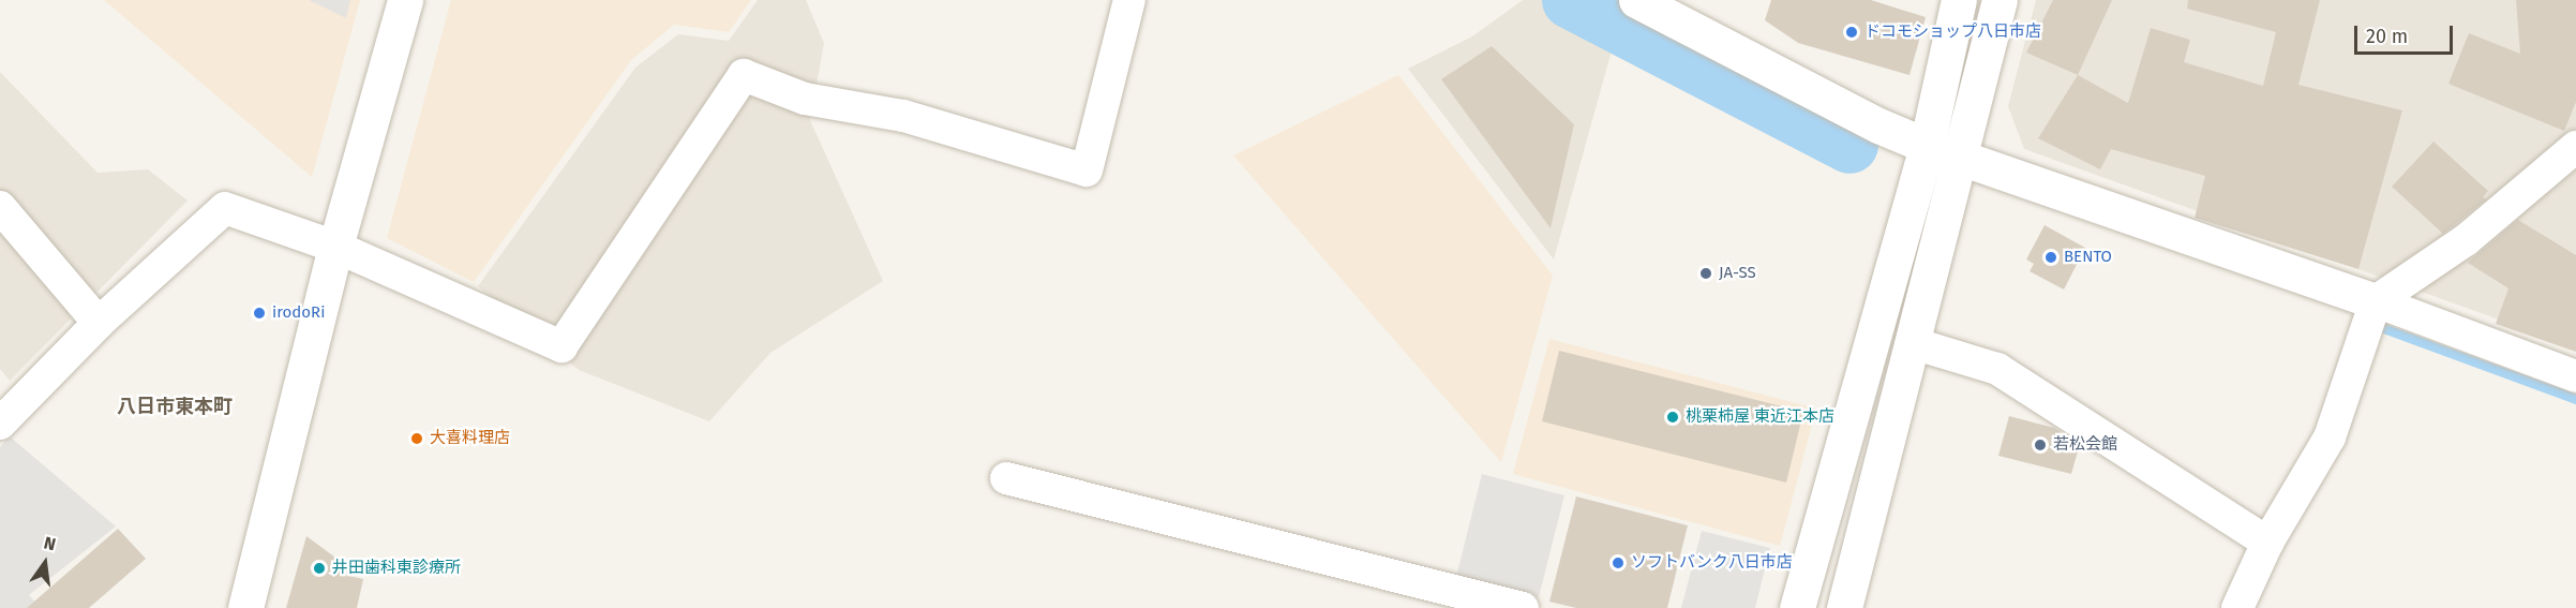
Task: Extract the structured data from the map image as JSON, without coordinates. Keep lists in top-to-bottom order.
{
  "districts": ["八日市東本町"],
  "places": [
    "ドコモショップ八日市店",
    "BENTO",
    "JA-SS",
    "irodoRi",
    "桃栗柿屋 東近江本店",
    "大喜料理店",
    "若松会館",
    "ソフトバンク八日市店",
    "井田歯科東診療所"
  ],
  "scale_bar": "20 m",
  "north": "top"
}
